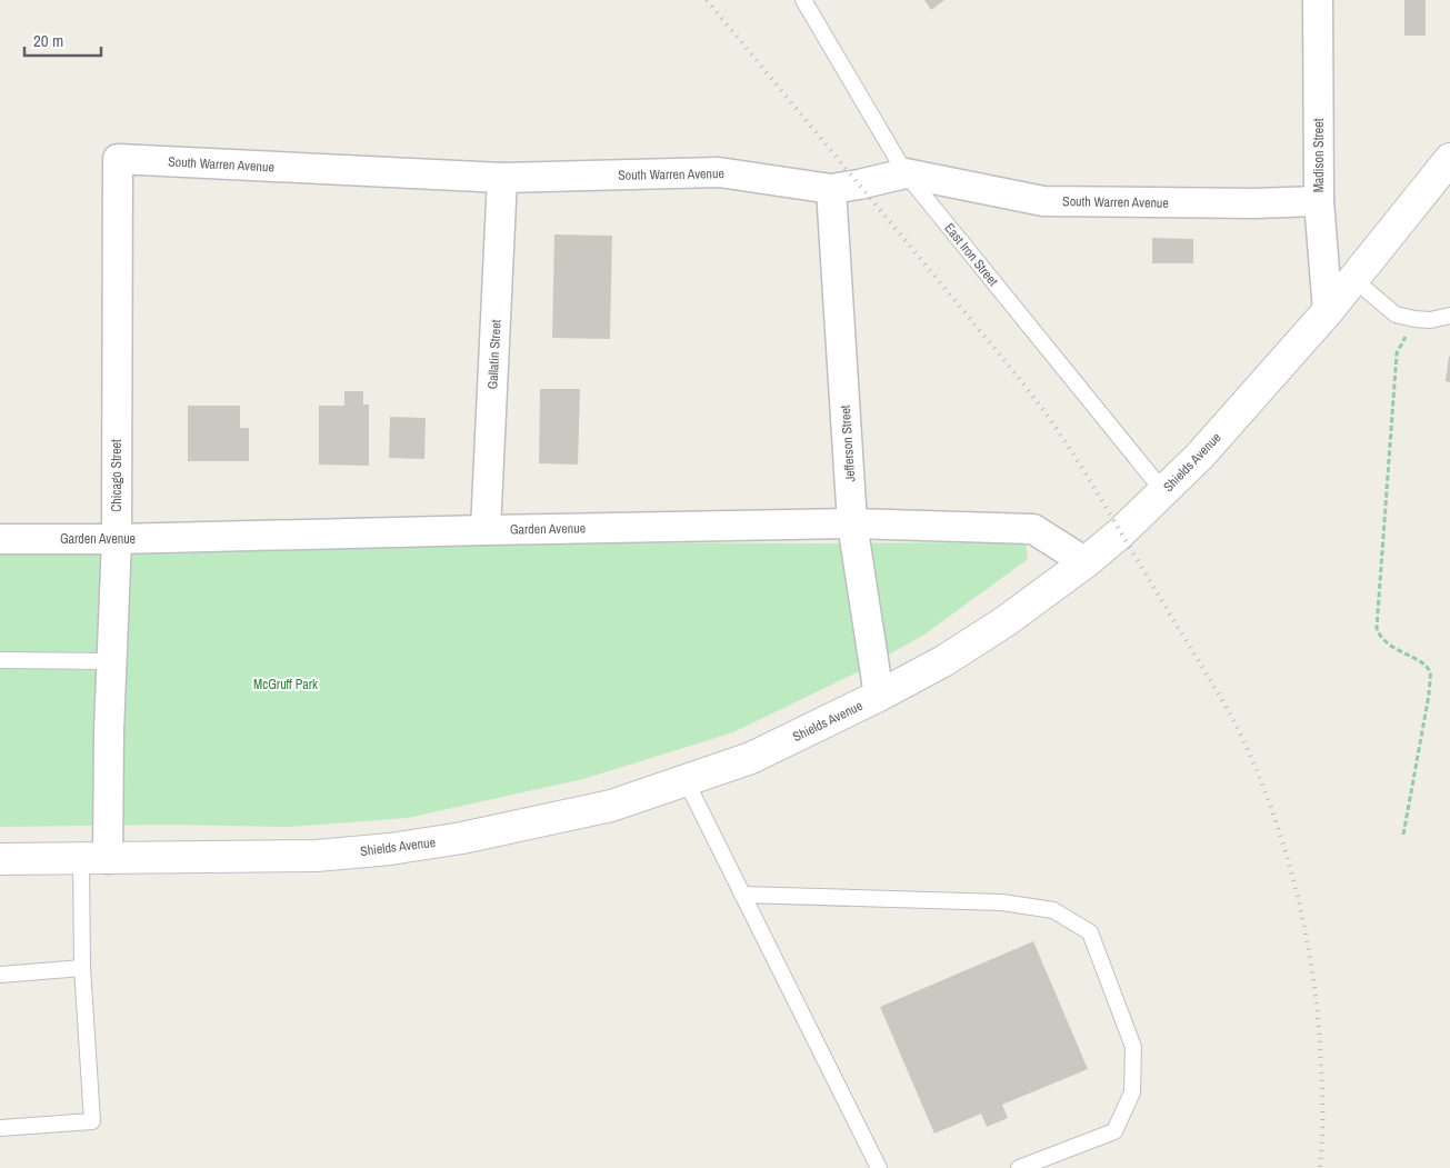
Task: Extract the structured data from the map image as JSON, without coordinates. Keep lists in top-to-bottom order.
{
  "streets": {
    "main road": ["Shields Avenue"],
    "street": [
      "Madison Street",
      "South Warren Avenue",
      "Gallatin Street",
      "Jefferson Street",
      "Chicago Street",
      "Garden Avenue"
    ],
    "lane": ["East Iron Street"]
  },
  "crossings": [
    ["Madison Street", "South Warren Avenue"],
    ["Madison Street", "Shields Avenue"],
    ["South Warren Avenue", "East Iron Street"],
    ["South Warren Avenue", "Gallatin Street"],
    ["South Warren Avenue", "Jefferson Street"],
    ["South Warren Avenue", "Chicago Street"],
    ["East Iron Street", "Shields Avenue"],
    ["Gallatin Street", "Garden Avenue"],
    ["Jefferson Street", "Shields Avenue"],
    ["Jefferson Street", "Garden Avenue"],
    ["Shields Avenue", "Chicago Street"],
    ["Shields Avenue", "Garden Avenue"],
    ["Chicago Street", "Garden Avenue"]
  ],
  "parks": ["McGruff Park"],
  "scale_bar": "20 m"
}
